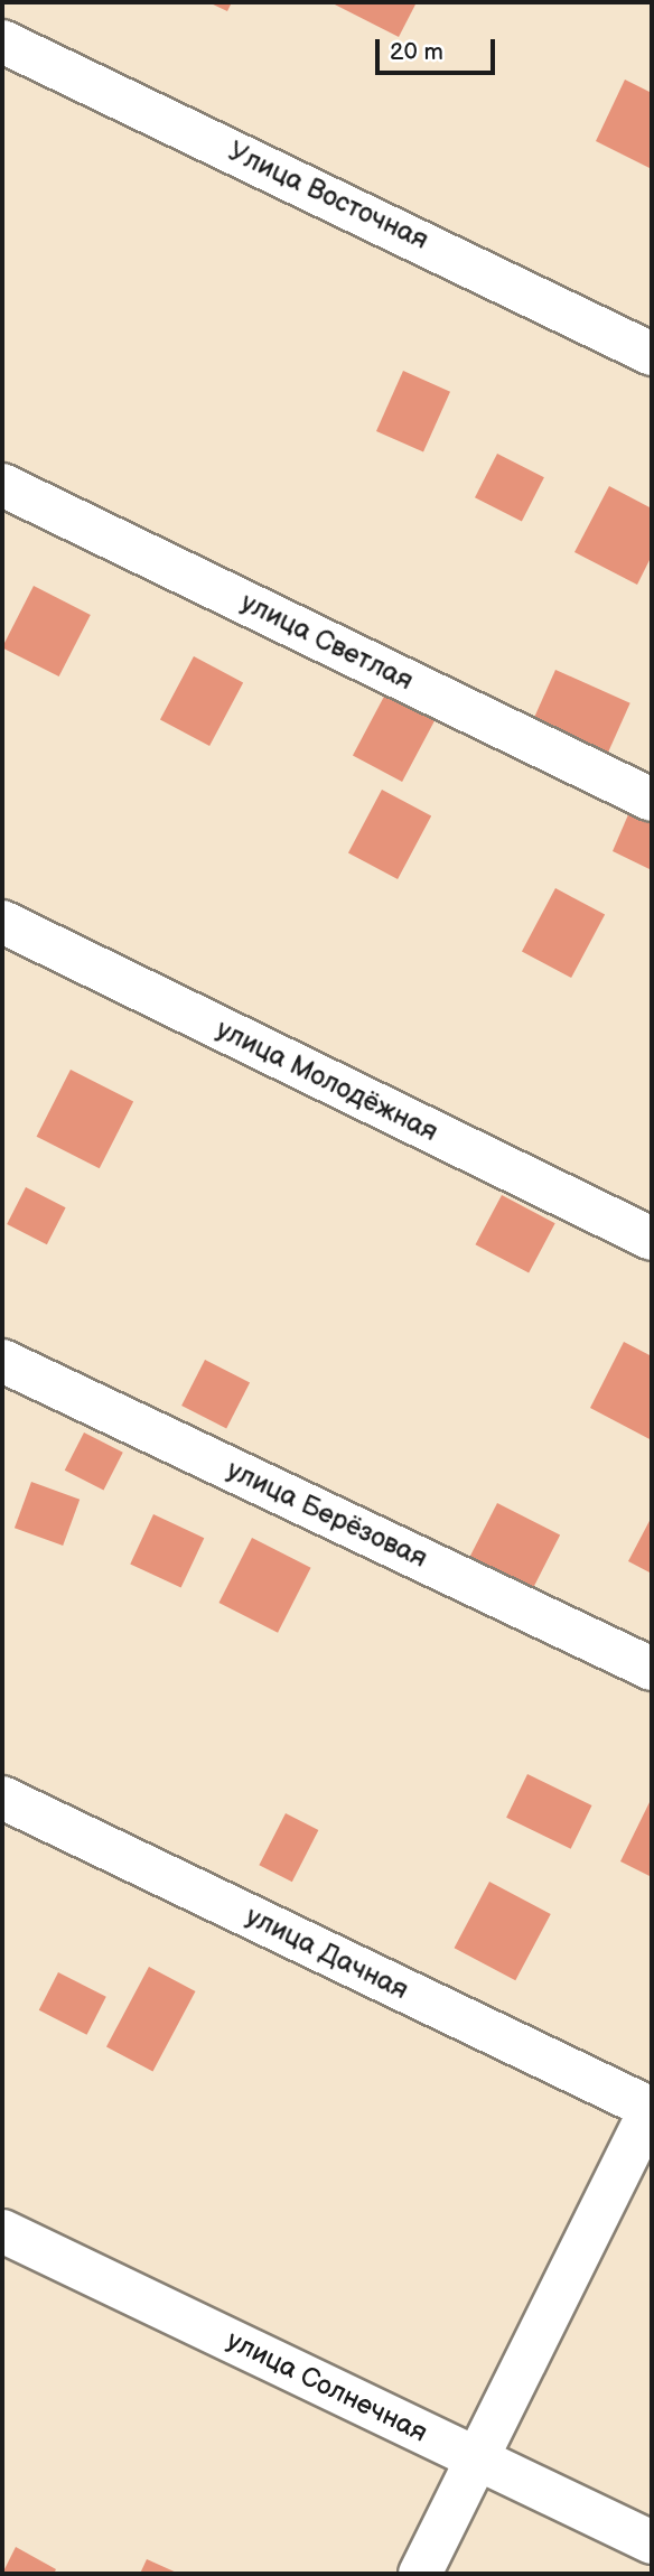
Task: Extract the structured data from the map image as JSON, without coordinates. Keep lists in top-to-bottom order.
{
  "streets": {
    "street": [
      "Улица Восточная",
      "улица Светлая",
      "улица Молодёжная",
      "улица Берёзовая",
      "улица Дачная",
      "улица Солнечная"
    ]
  },
  "scale_bar": "20 m"
}
